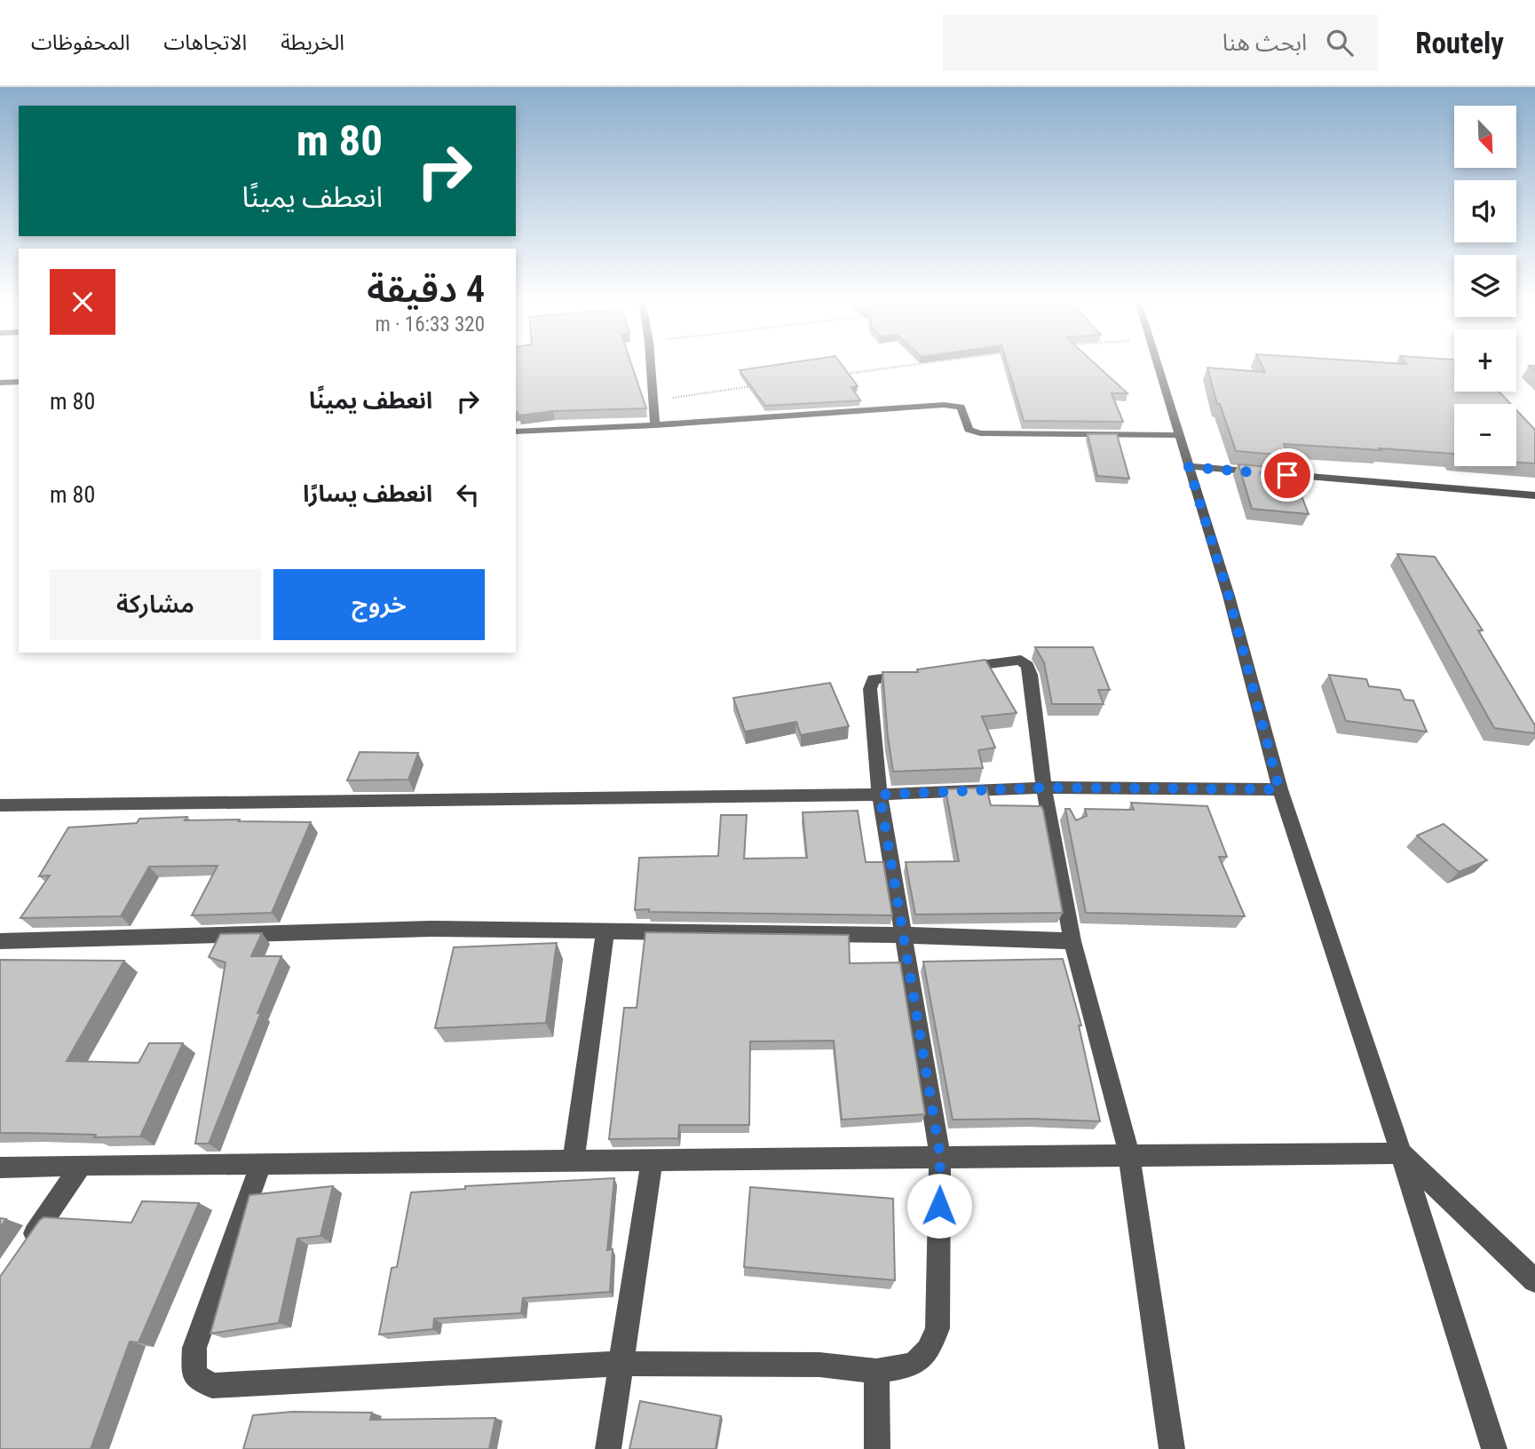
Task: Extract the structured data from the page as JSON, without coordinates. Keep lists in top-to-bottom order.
{
  "north": "bottom right",
  "page": {
    "header": "Routely",
    "search": "ابحث هنا",
    "nav": ["الخريطة", "الاتجاهات", "المحفوظات"],
    "map_buttons": ["+", "−"],
    "turn": ["80 m", "انعطف يمينًا"],
    "heading": ["4 دقيقة", "320 m · 16:33"],
    "list": [
      {
        "name": "انعطف يمينًا",
        "value": "80 m"
      },
      {
        "name": "انعطف يسارًا",
        "value": "80 m"
      }
    ],
    "buttons": ["خروج", "مشاركة"]
  }
}
